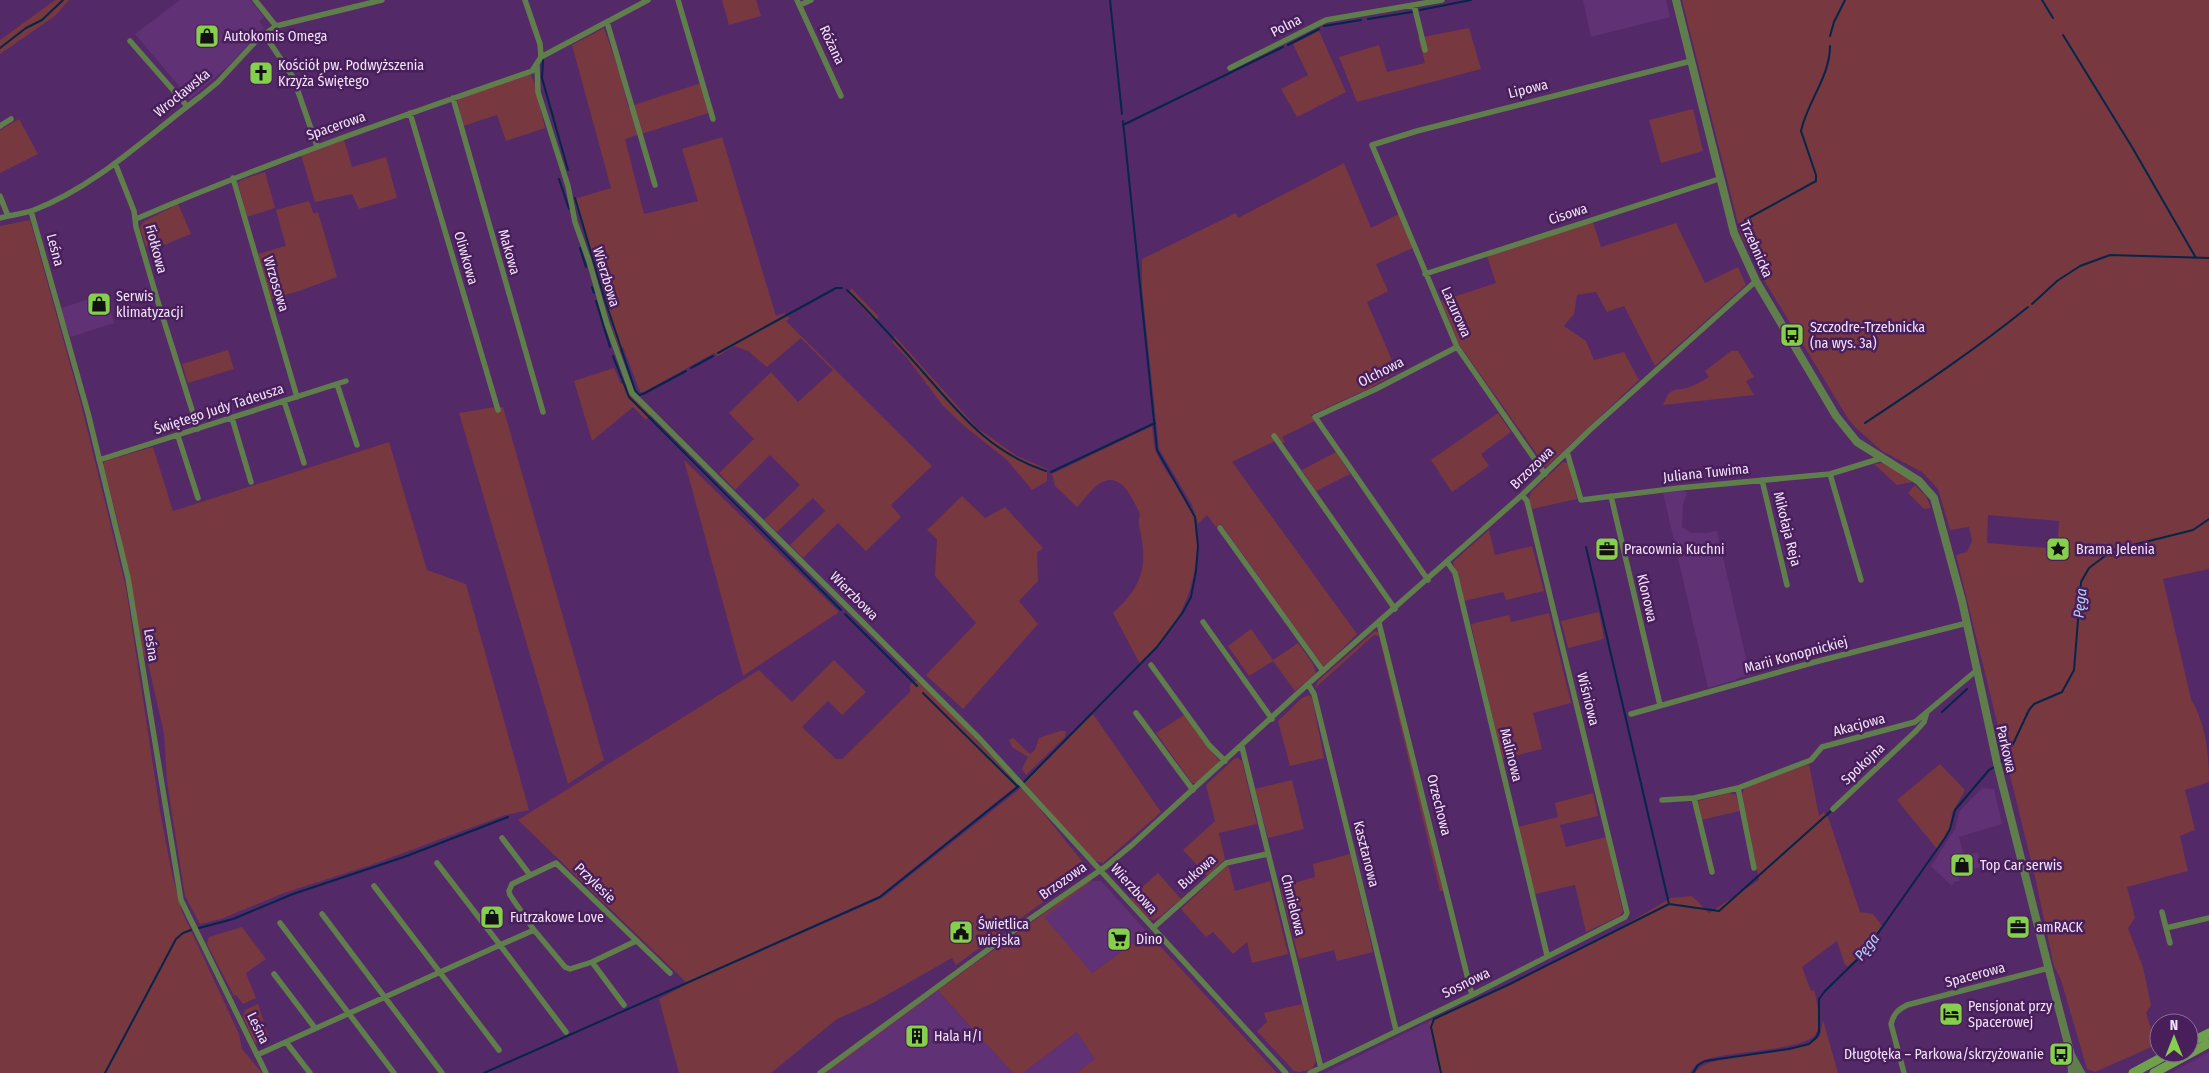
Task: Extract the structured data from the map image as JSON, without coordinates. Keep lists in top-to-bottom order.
{
  "streets": {
    "street": [
      "Polna",
      "Różana",
      "Lipowa",
      "Wrocławska",
      "Spacerowa",
      "Cisowa",
      "Fiołkowa",
      "Trzebnicka",
      "Leśna",
      "Makowa",
      "Oliwkowa",
      "Wierzbowa",
      "Wrzosowa",
      "Lazurowa",
      "Olchowa",
      "Świętego Judy Tadeusza",
      "Brzozowa",
      "Juliana Tuwima",
      "Mikołaja Reja",
      "Klonowa",
      "Marii Konopnickiej",
      "Wiśniowa",
      "Akacjowa",
      "Parkowa",
      "Malinowa",
      "Spokojna",
      "Orzechowa",
      "Kasztanowa",
      "Bukowa",
      "Przylesie",
      "Chmielowa",
      "Sosnowa"
    ]
  },
  "crossings": [
    ["Lipowa", "Trzebnicka"],
    ["Lipowa", "Lazurowa"],
    ["Wrocławska", "Fiołkowa"],
    ["Wrocławska", "Leśna"],
    ["Spacerowa", "Fiołkowa"],
    ["Spacerowa", "Makowa"],
    ["Spacerowa", "Oliwkowa"],
    ["Spacerowa", "Wierzbowa"],
    ["Spacerowa", "Wrzosowa"],
    ["Spacerowa", "Parkowa"],
    ["Cisowa", "Trzebnicka"],
    ["Cisowa", "Lazurowa"],
    ["Fiołkowa", "Świętego Judy Tadeusza"],
    ["Trzebnicka", "Brzozowa"],
    ["Trzebnicka", "Juliana Tuwima"],
    ["Trzebnicka", "Parkowa"],
    ["Leśna", "Świętego Judy Tadeusza"],
    ["Wierzbowa", "Brzozowa"],
    ["Wierzbowa", "Bukowa"],
    ["Wrzosowa", "Świętego Judy Tadeusza"],
    ["Lazurowa", "Olchowa"],
    ["Lazurowa", "Brzozowa"],
    ["Olchowa", "Brzozowa"],
    ["Brzozowa", "Juliana Tuwima"],
    ["Brzozowa", "Wiśniowa"],
    ["Brzozowa", "Malinowa"],
    ["Brzozowa", "Orzechowa"],
    ["Brzozowa", "Kasztanowa"],
    ["Brzozowa", "Chmielowa"],
    ["Juliana Tuwima", "Mikołaja Reja"],
    ["Juliana Tuwima", "Klonowa"],
    ["Klonowa", "Marii Konopnickiej"],
    ["Marii Konopnickiej", "Parkowa"],
    ["Wiśniowa", "Sosnowa"],
    ["Akacjowa", "Parkowa"],
    ["Akacjowa", "Spokojna"],
    ["Malinowa", "Sosnowa"],
    ["Orzechowa", "Sosnowa"],
    ["Kasztanowa", "Sosnowa"],
    ["Bukowa", "Chmielowa"],
    ["Chmielowa", "Sosnowa"]
  ],
  "water": ["Pęga"],
  "places": {
    "shop": [
      "Autokomis Omega",
      "Serwis klimatyzacji",
      "Top Car serwis",
      "Futrzakowe Love"
    ],
    "church": ["Kościół pw. Podwyższenia Krzyża Świętego"],
    "bus stop": ["Szczodre-Trzebnicka (na wys. 3a)", "Długołęka – Parkowa/skrzyżowanie"],
    "office": ["Pracownia Kuchni", "amRACK"],
    "place": ["Brama Jelenia"],
    "public building": ["Świetlica wiejska"],
    "supermarket": ["Dino"],
    "hotel": ["Pensjonat przy Spacerowej"],
    "building": ["Hala H/I"]
  },
  "north": "top"
}
